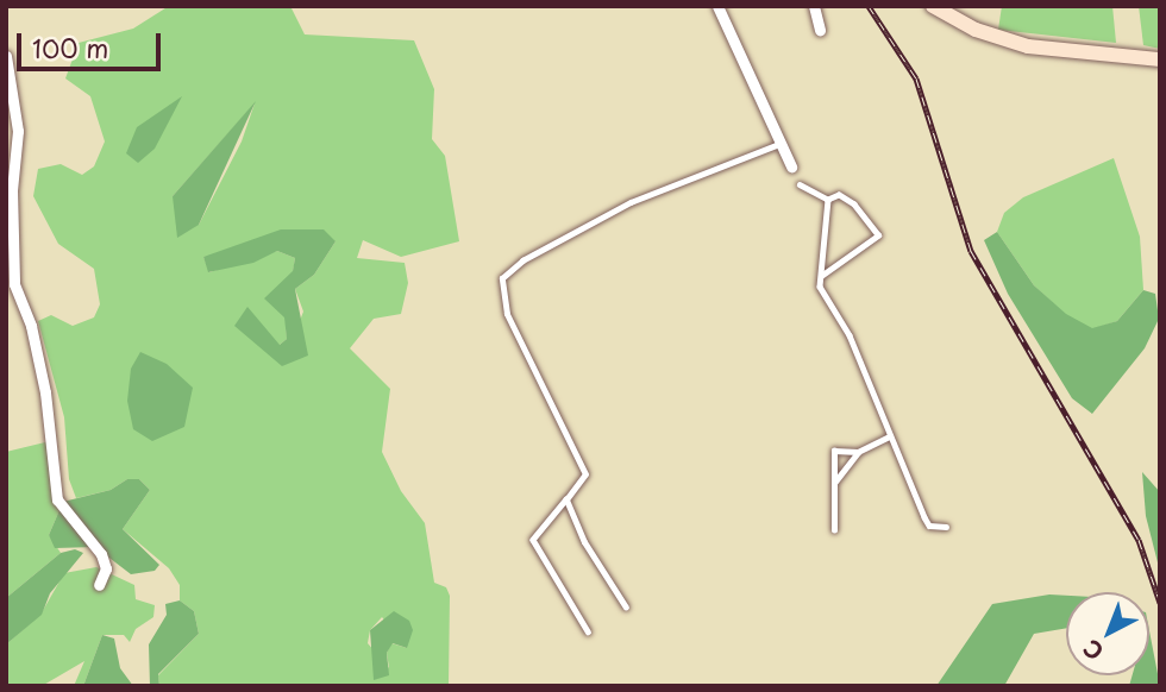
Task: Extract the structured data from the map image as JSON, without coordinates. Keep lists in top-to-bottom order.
{
  "scale_bar": "100 m",
  "north": "bottom left"
}
